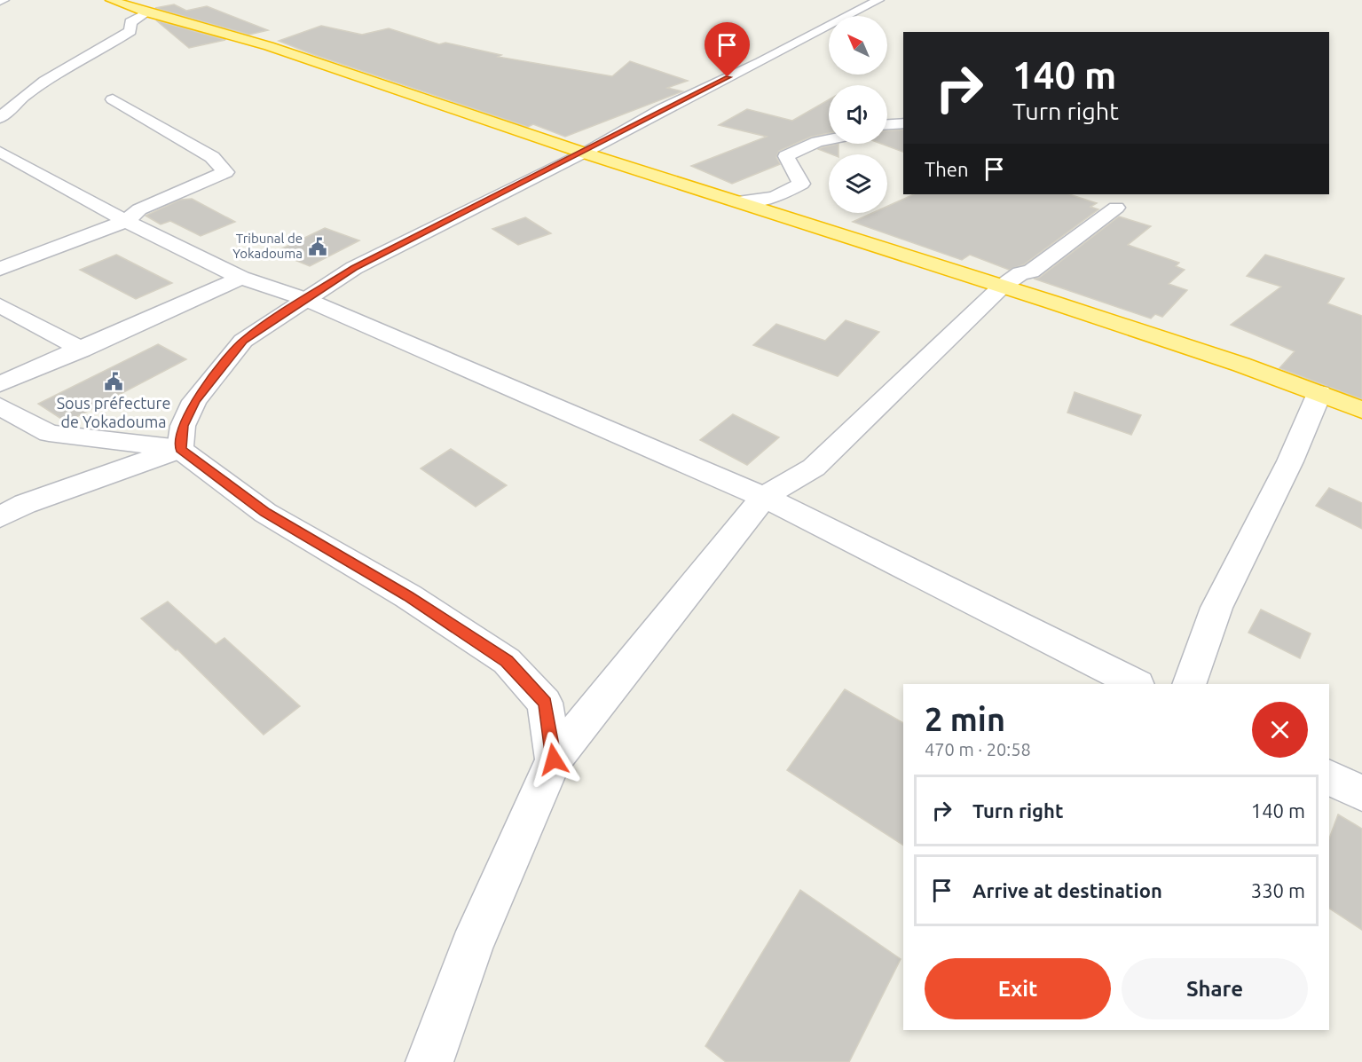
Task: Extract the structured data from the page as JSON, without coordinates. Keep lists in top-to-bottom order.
{
  "places": {
    "public building": ["Tribunal de Yokadouma", "Sous préfecture de Yokadouma"]
  },
  "north": "top left",
  "page": {
    "turn": ["140 m", "Turn right"],
    "then": "Then",
    "heading": ["2 min", "470 m · 20:58"],
    "list": [
      {
        "name": "Turn right",
        "value": "140 m"
      },
      {
        "name": "Arrive at destination",
        "value": "330 m"
      }
    ],
    "buttons": ["Exit", "Share"]
  }
}
